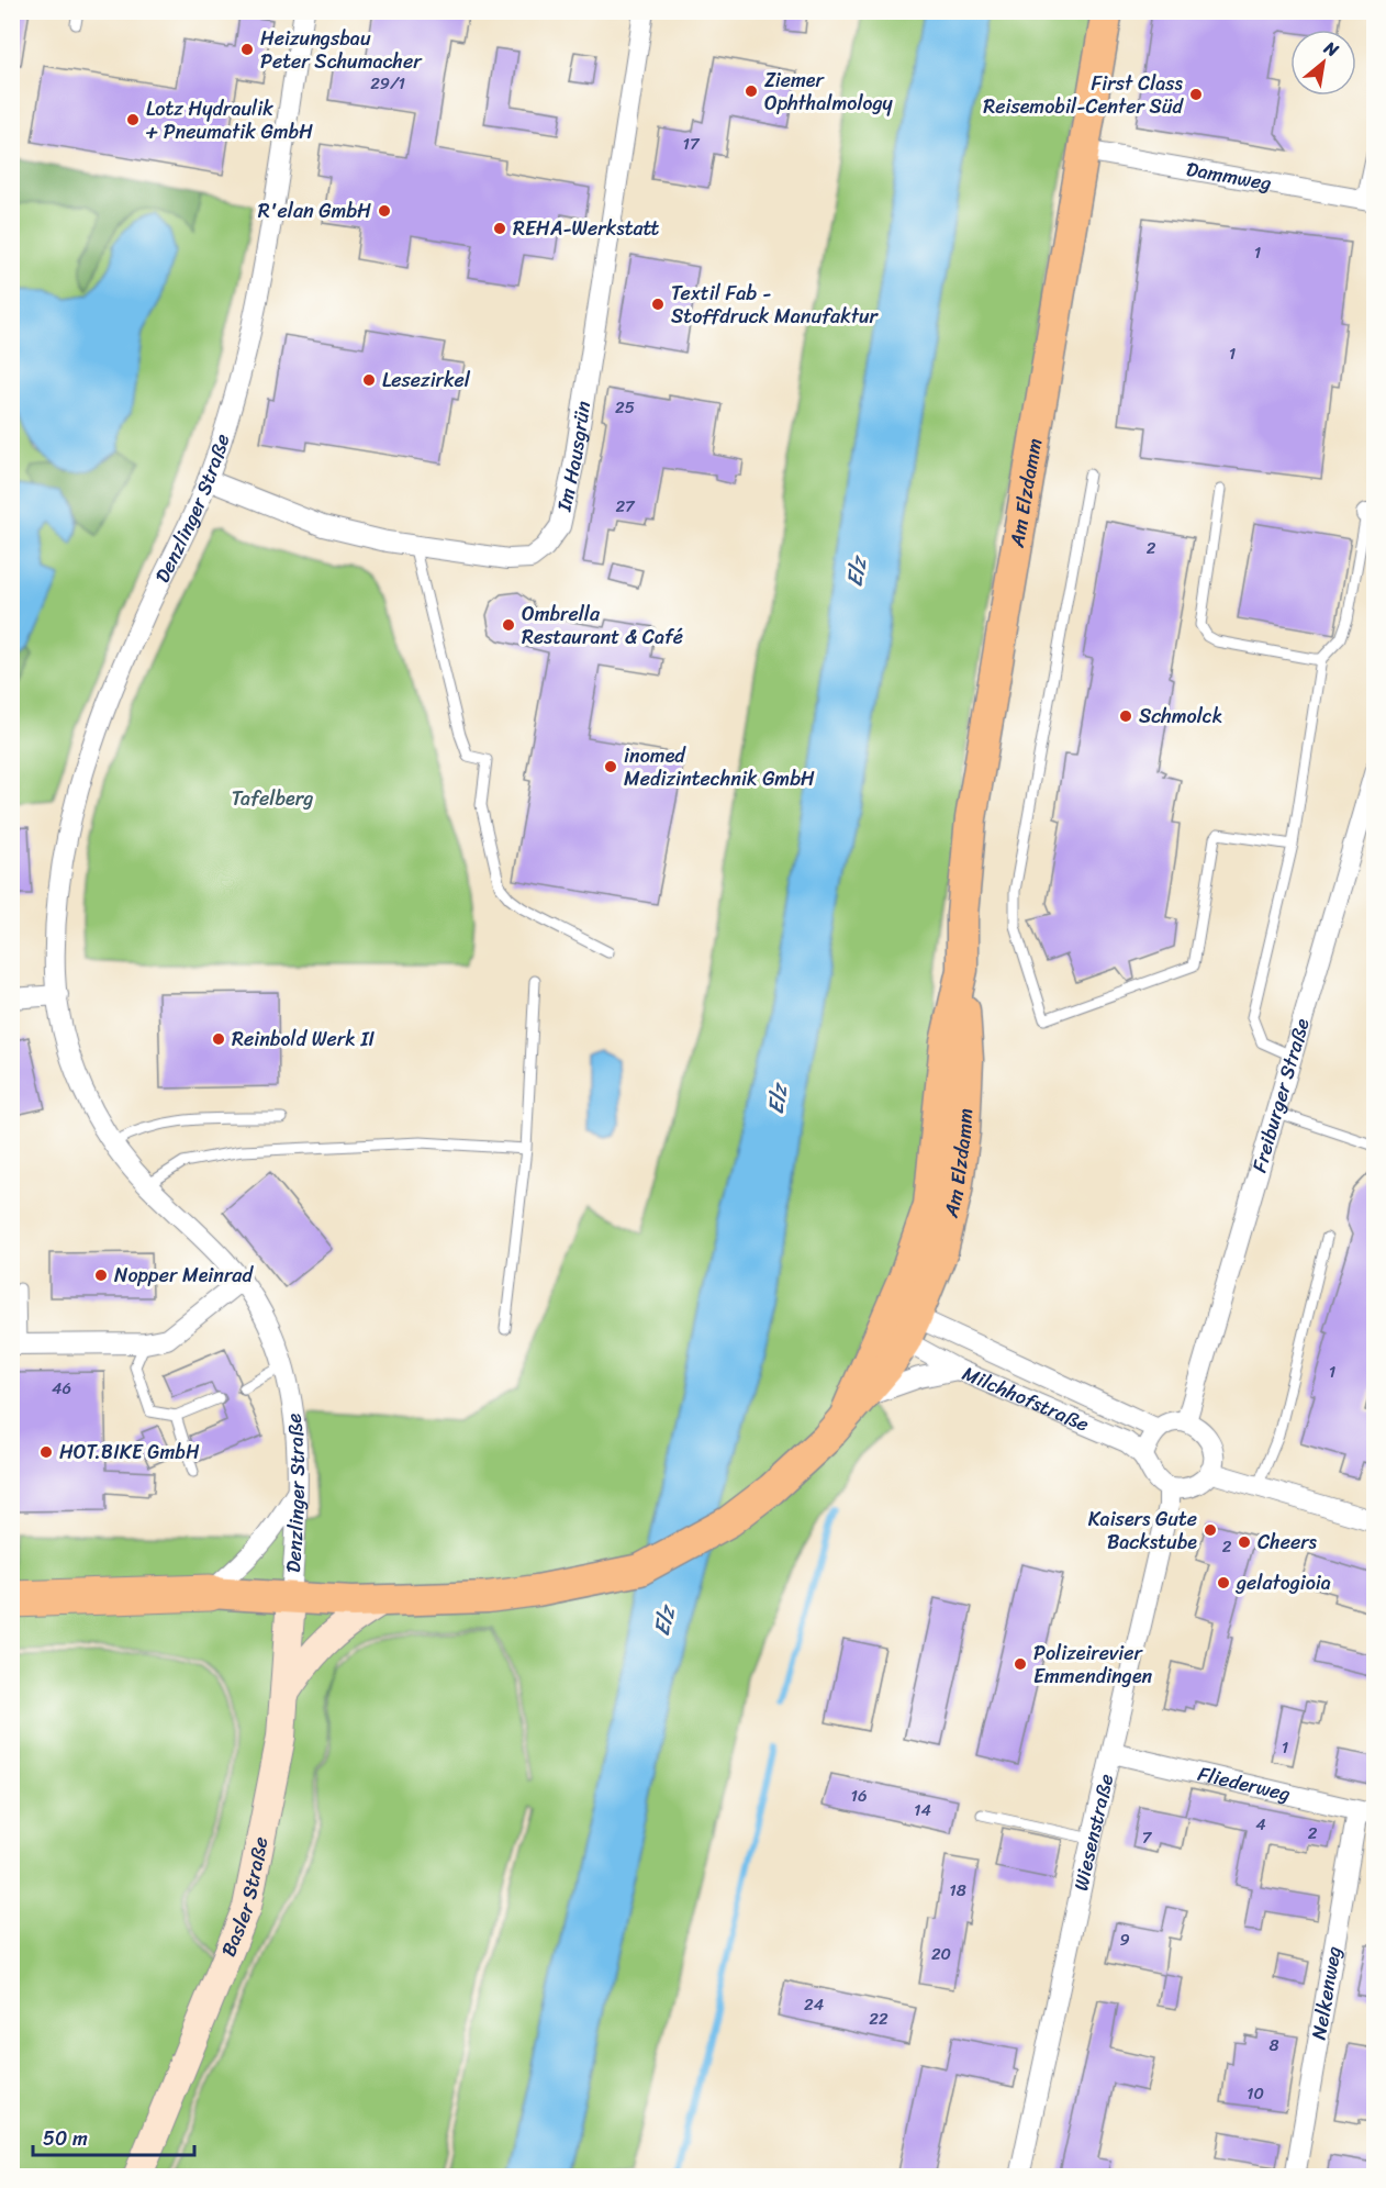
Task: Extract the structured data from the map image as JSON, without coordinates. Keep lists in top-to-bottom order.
{
  "streets": {
    "main road": ["Am Elzdamm"],
    "street": [
      "Dammweg",
      "Im Hausgrün",
      "Denzlinger Straße",
      "Freiburger Straße",
      "Milchhofstraße",
      "Fliederweg",
      "Wiesenstraße",
      "Basler Straße",
      "Nelkenweg"
    ]
  },
  "crossings": [
    ["Dammweg", "Am Elzdamm"],
    ["Im Hausgrün", "Denzlinger Straße"],
    ["Am Elzdamm", "Denzlinger Straße"],
    ["Am Elzdamm", "Milchhofstraße"],
    ["Am Elzdamm", "Basler Straße"],
    ["Denzlinger Straße", "Basler Straße"],
    ["Freiburger Straße", "Milchhofstraße"],
    ["Freiburger Straße", "Wiesenstraße"],
    ["Milchhofstraße", "Wiesenstraße"],
    ["Fliederweg", "Wiesenstraße"],
    ["Fliederweg", "Nelkenweg"]
  ],
  "water": ["Elz"],
  "parks": ["Tafelberg"],
  "places": [
    "Heizungsbau Peter Schumacher",
    "Ziemer Ophthalmology",
    "First Class Reisemobil-Center Süd",
    "Lotz Hydraulik + Pneumatik GmbH",
    "R'elan GmbH",
    "REHA-Werkstatt",
    "Textil Fab - Stoffdruck Manufaktur",
    "Lesezirkel",
    "Ombrella Restaurant & Café",
    "Schmolck",
    "inomed Medizintechnik GmbH",
    "Reinbold Werk II",
    "Nopper Meinrad",
    "HOT.BIKE GmbH",
    "Kaisers Gute Backstube",
    "Cheers",
    "gelatogioia",
    "Polizeirevier Emmendingen"
  ],
  "house_numbers": [
    "29/1",
    "17",
    "1",
    "1",
    "25",
    "27",
    "2",
    "1",
    "46",
    "2",
    "1",
    "16",
    "14",
    "4",
    "2",
    "7",
    "18",
    "9",
    "20",
    "24",
    "22",
    "8",
    "10"
  ],
  "scale_bar": "50 m",
  "north": "top right"
}
